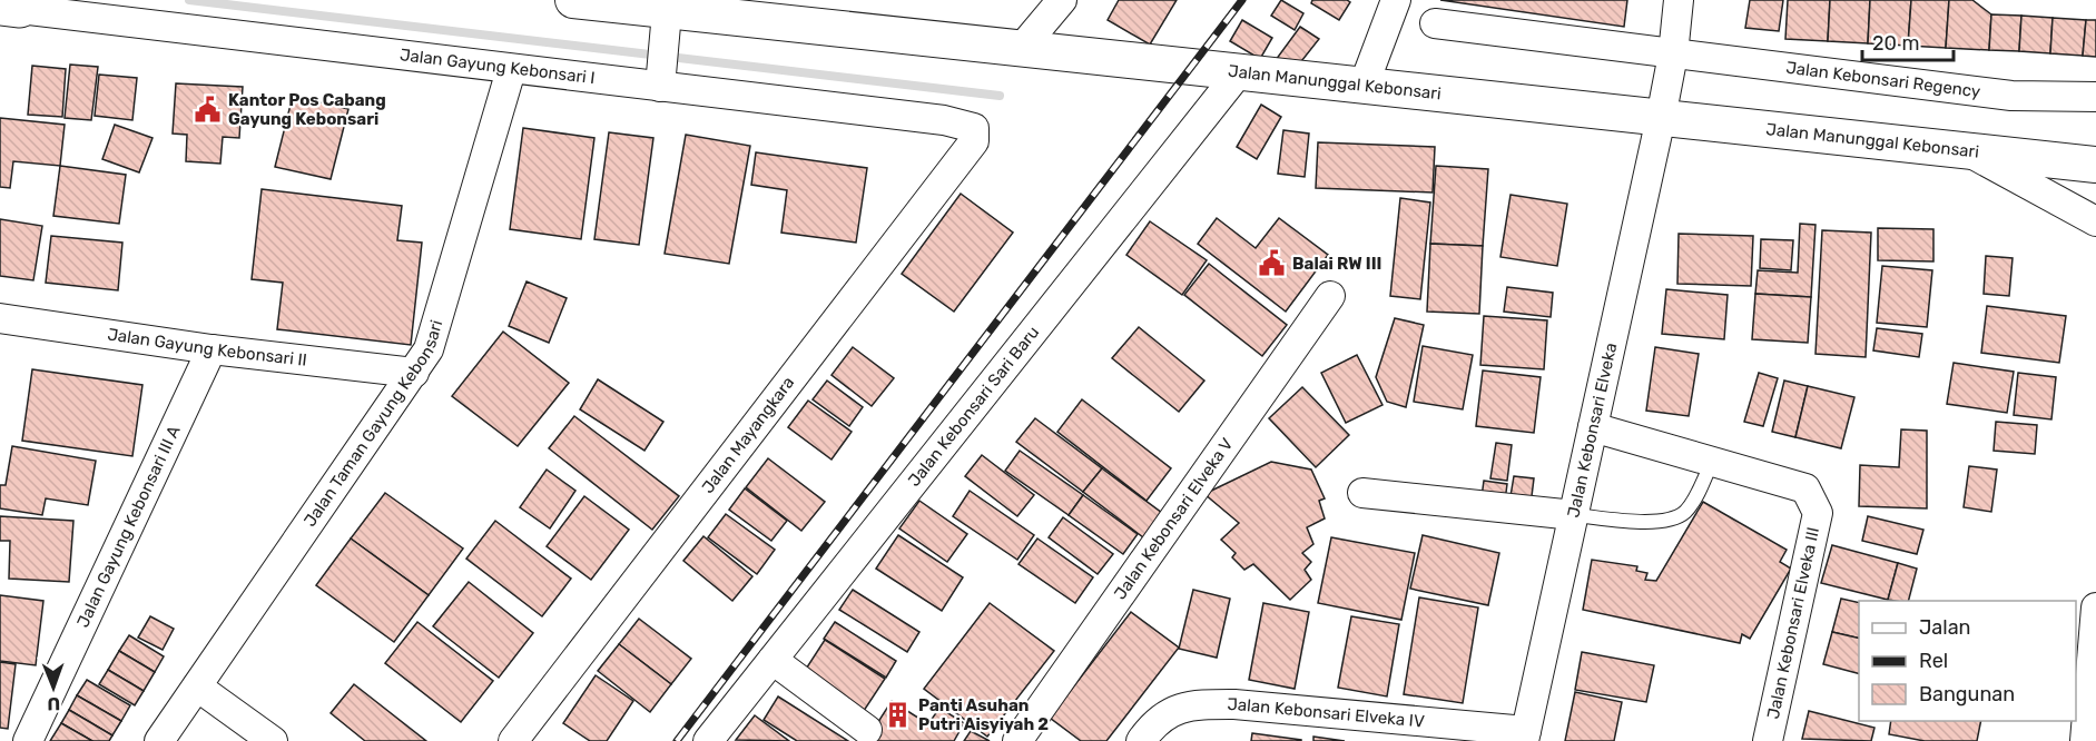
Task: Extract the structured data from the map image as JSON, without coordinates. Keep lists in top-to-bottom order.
{
  "streets": {
    "street": [
      "Jalan Gayung Kebonsari I",
      "Jalan Kebonsari Regency",
      "Jalan Manunggal Kebonsari",
      "Jalan Gayung Kebonsari II",
      "Jalan Kebonsari Sari Baru",
      "Jalan Taman Gayung Kebonsari",
      "Jalan Kebonsari Elveka",
      "Jalan Mayangkara",
      "Jalan Kebonsari Elveka V",
      "Jalan Gayung Kebonsari III A",
      "Jalan Kebonsari Elveka III",
      "Jalan Kebonsari Elveka IV"
    ]
  },
  "crossings": [
    ["Jalan Gayung Kebonsari I", "Jalan Taman Gayung Kebonsari"],
    ["Jalan Gayung Kebonsari I", "Jalan Mayangkara"],
    ["Jalan Manunggal Kebonsari", "Jalan Kebonsari Sari Baru"],
    ["Jalan Manunggal Kebonsari", "Jalan Kebonsari Elveka"],
    ["Jalan Gayung Kebonsari II", "Jalan Taman Gayung Kebonsari"],
    ["Jalan Gayung Kebonsari II", "Jalan Gayung Kebonsari III A"],
    ["Jalan Kebonsari Elveka", "Jalan Kebonsari Elveka III"],
    ["Jalan Kebonsari Elveka", "Jalan Kebonsari Elveka IV"]
  ],
  "places": {
    "public building": ["Kantor Pos Cabang Gayung Kebonsari", "Balai RW III"],
    "building": ["Panti Asuhan Putri Aisyiyah 2"]
  },
  "legend": ["Jalan", "Rel", "Bangunan"],
  "scale_bar": "20 m",
  "north": "bottom"
}
